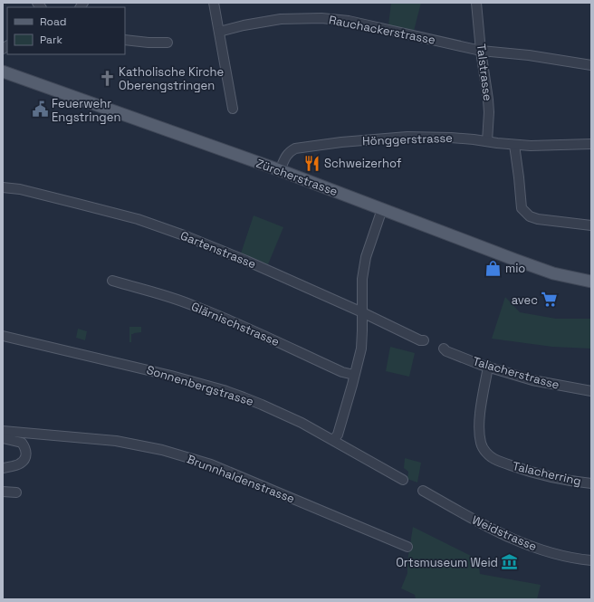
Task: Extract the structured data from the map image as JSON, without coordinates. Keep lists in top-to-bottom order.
{
  "streets": {
    "main road": ["Zürcherstrasse"],
    "street": [
      "Rauchackerstrasse",
      "Talstrasse",
      "Hönggerstrasse",
      "Gartenstrasse",
      "Glärnischstrasse",
      "Talacherstrasse",
      "Sonnenbergstrasse",
      "Talacherring",
      "Brunnhaldenstrasse",
      "Weidstrasse"
    ]
  },
  "crossings": [
    ["Rauchackerstrasse", "Talstrasse"],
    ["Talstrasse", "Hönggerstrasse"],
    ["Hönggerstrasse", "Zürcherstrasse"],
    ["Talacherstrasse", "Talacherring"]
  ],
  "places": {
    "church": ["Katholische Kirche Oberengstringen"],
    "public building": ["Feuerwehr Engstringen"],
    "restaurant": ["Schweizerhof"],
    "shop": ["mio"],
    "supermarket": ["avec"],
    "museum": ["Ortsmuseum Weid"]
  },
  "legend": ["Road", "Park"]
}
